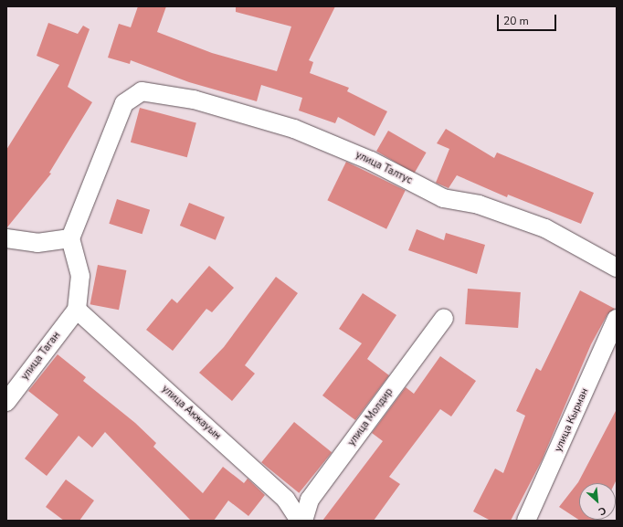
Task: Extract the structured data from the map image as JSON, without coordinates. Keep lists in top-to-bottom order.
{
  "streets": {
    "street": [
      "улица Талтус",
      "улица Таган",
      "улица Акжауын",
      "улица Молдир",
      "улица Кырман"
    ]
  },
  "crossings": [
    ["улица Таган", "улица Акжауын"]
  ],
  "scale_bar": "20 m",
  "north": "bottom right"
}
